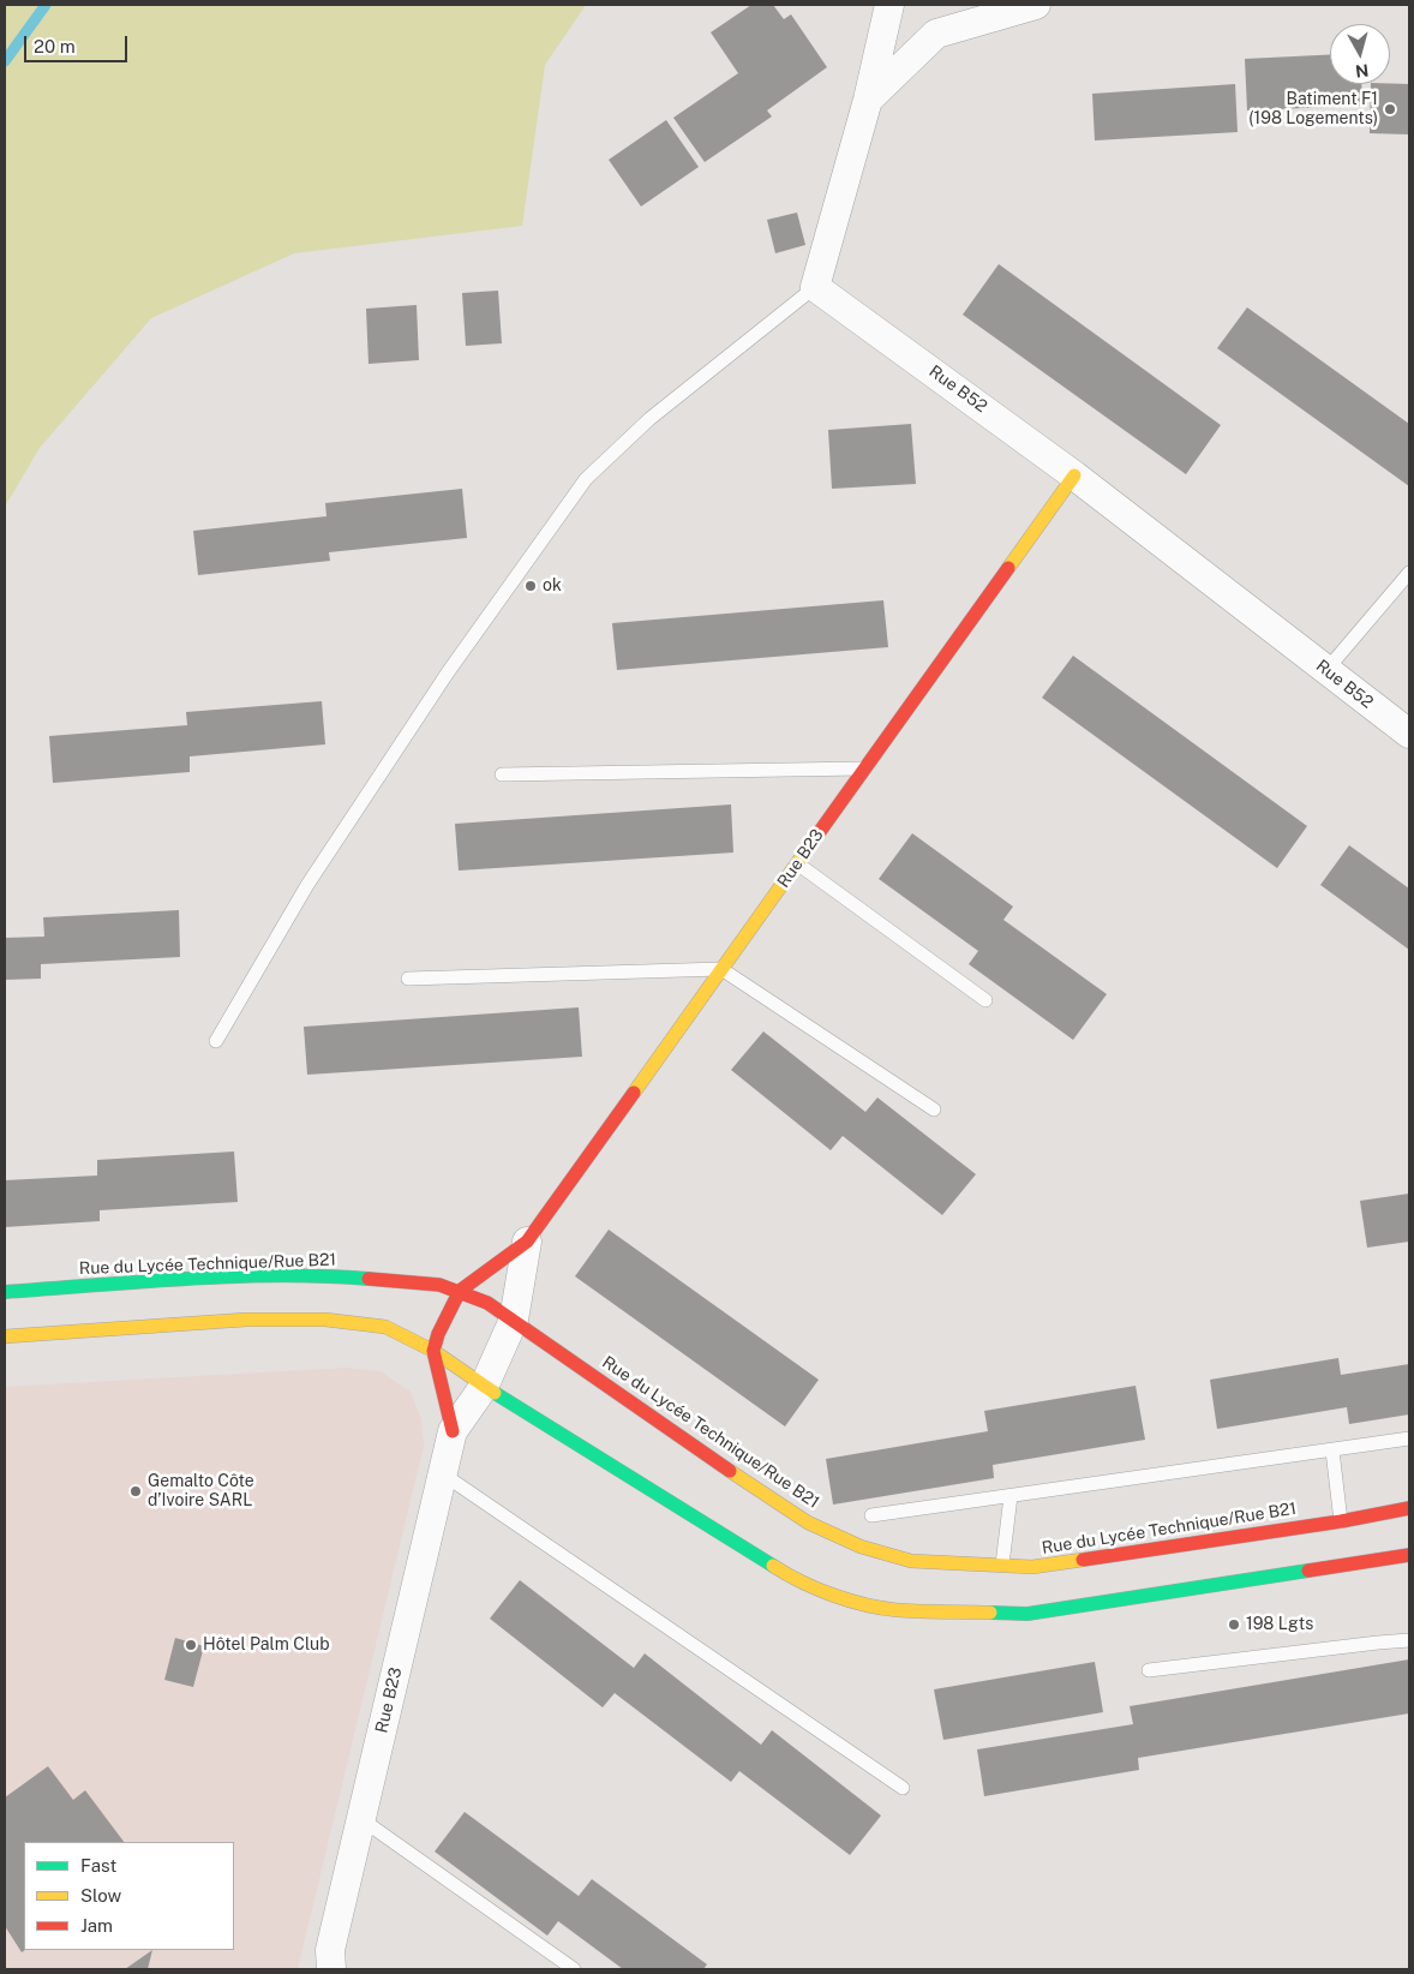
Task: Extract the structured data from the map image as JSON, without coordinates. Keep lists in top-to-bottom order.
{
  "streets": {
    "street": ["Rue B52", "Rue B23", "Rue du Lycée Technique/Rue B21"]
  },
  "crossings": [
    ["Rue B52", "Rue B23"],
    ["Rue B23", "Rue du Lycée Technique/Rue B21"]
  ],
  "places": [
    "Batiment F1 (198 Logements)",
    "ok",
    "Gemalto Côte d’Ivoire SARL",
    "198 Lgts",
    "Hôtel Palm Club"
  ],
  "legend": ["Fast", "Slow", "Jam"],
  "scale_bar": "20 m",
  "north": "bottom"
}
